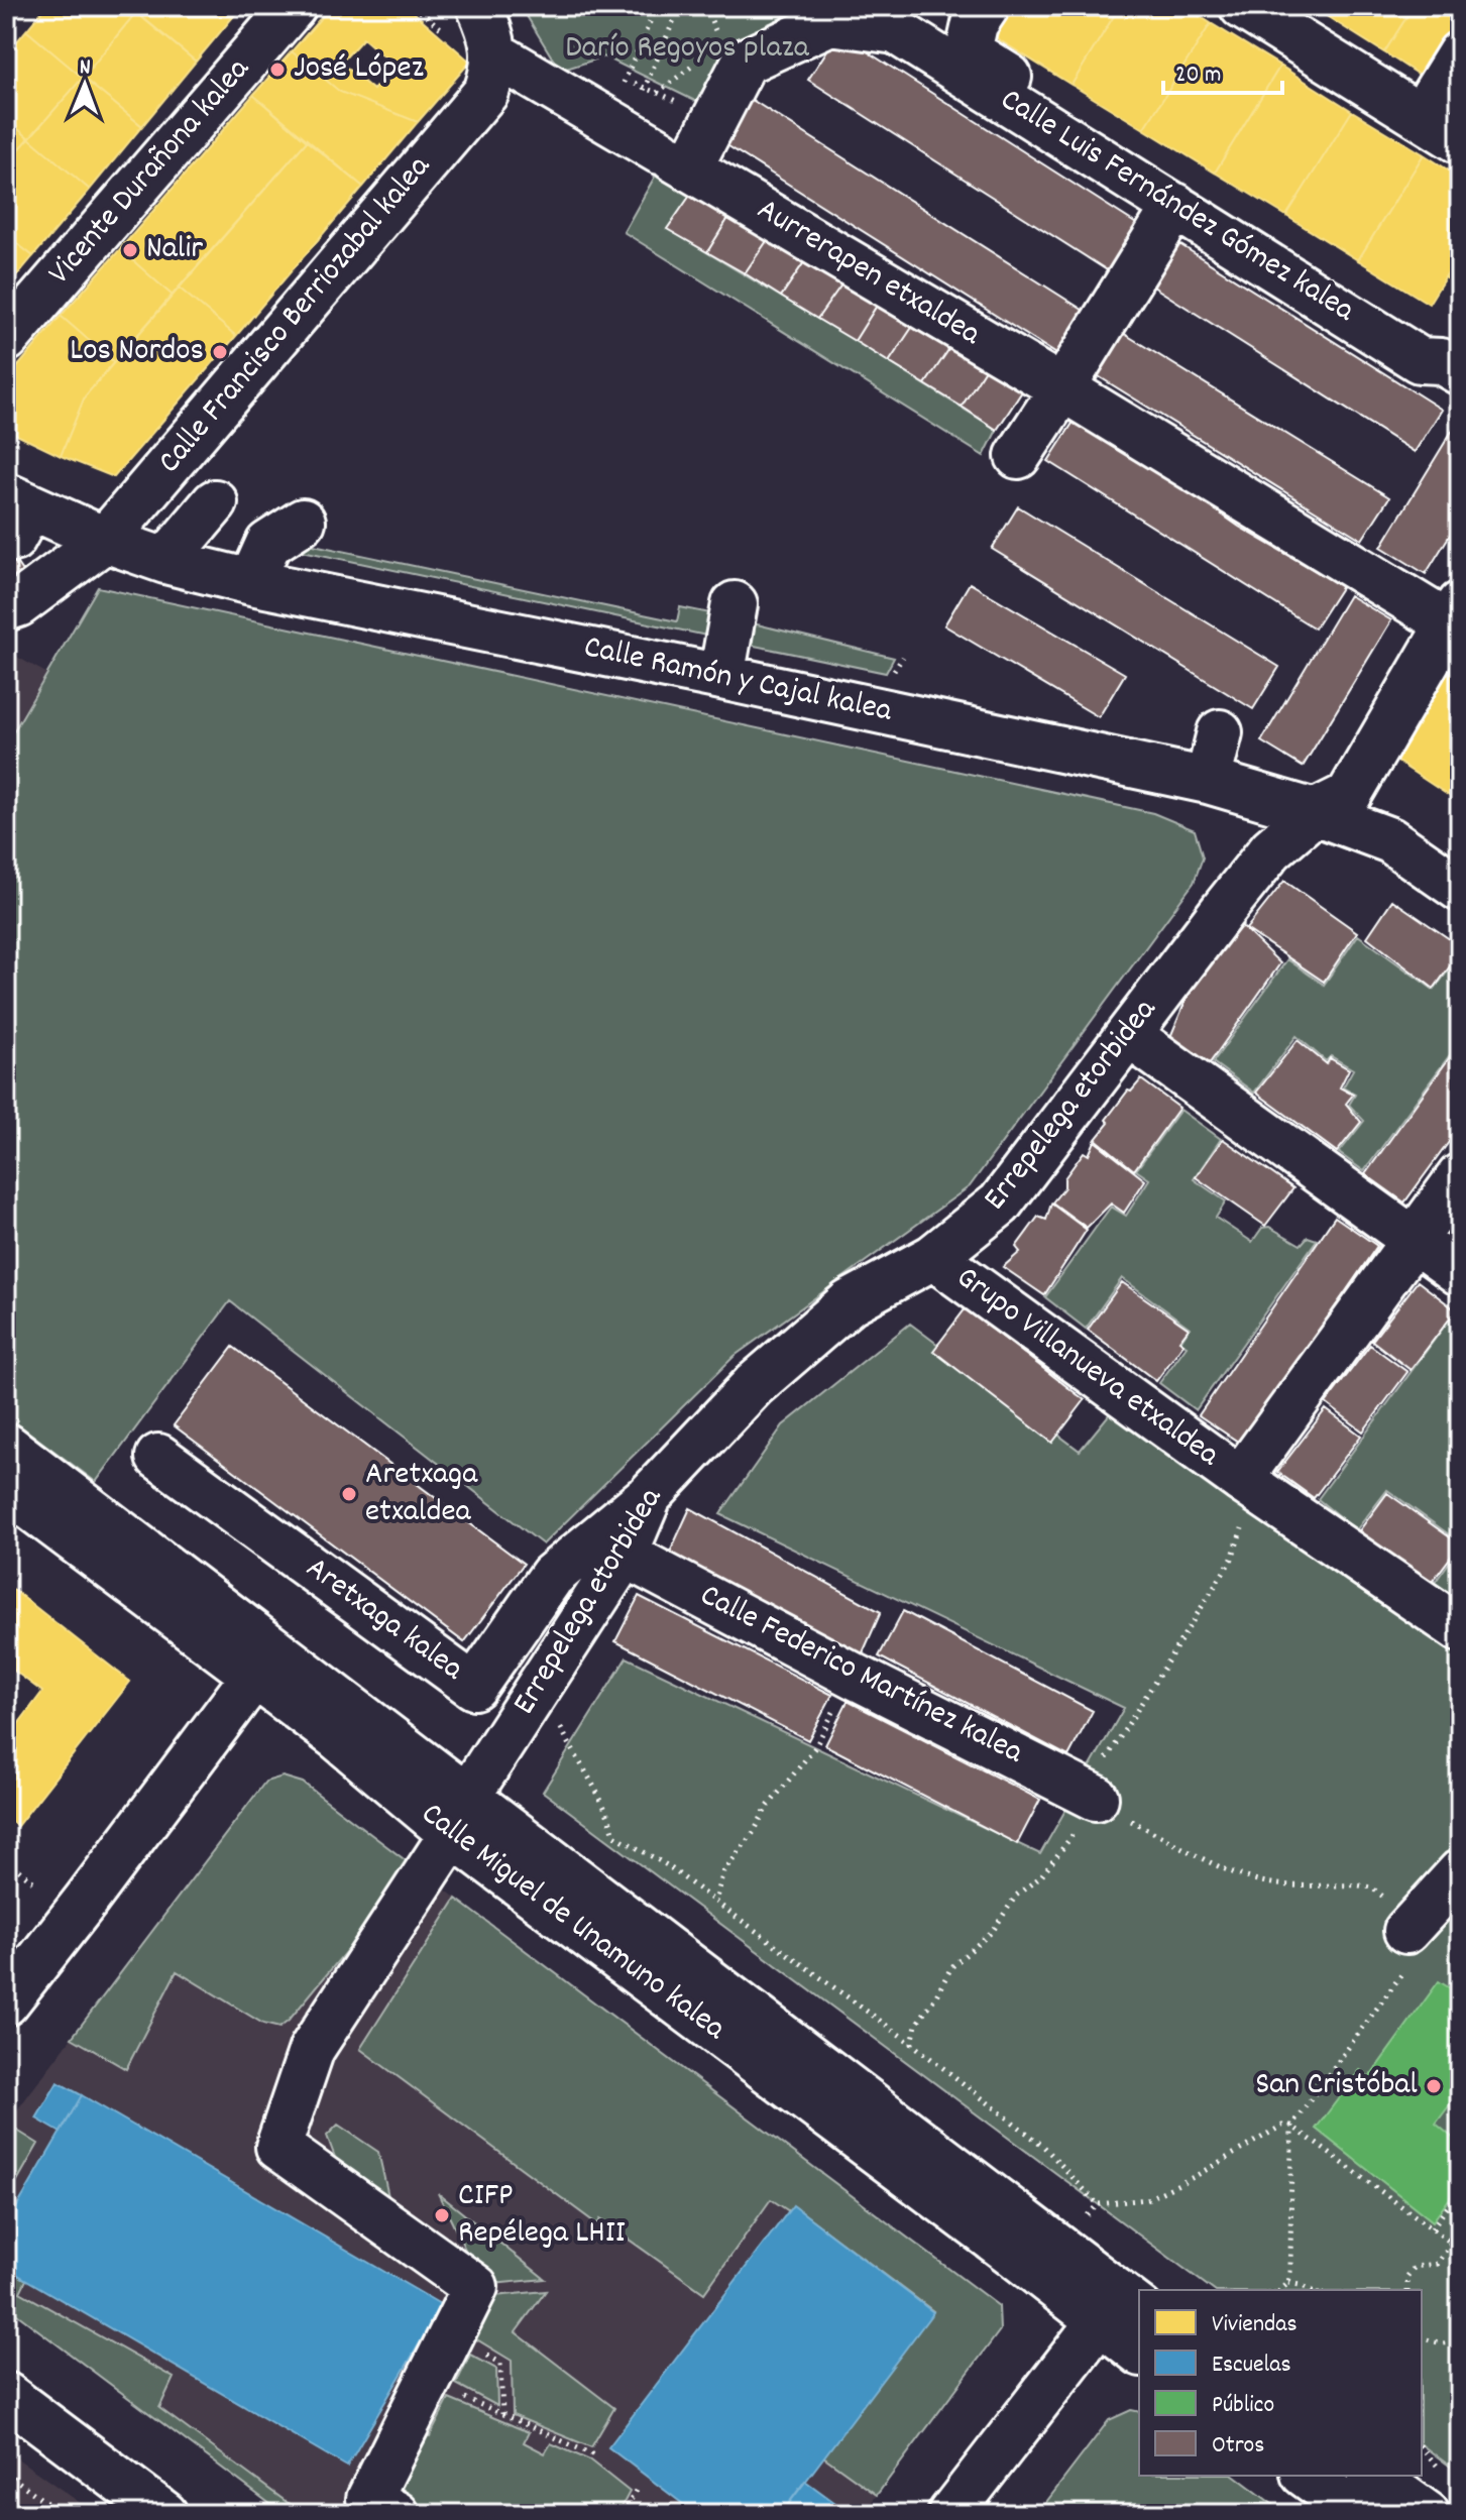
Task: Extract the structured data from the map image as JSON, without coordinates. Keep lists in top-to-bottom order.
{
  "streets": {
    "street": [
      "Vicente Durañona kalea",
      "Calle Luis Fernández Gómez kalea",
      "Aurrerapen etxaldea",
      "Calle Francisco Berriozabal kalea",
      "Calle Ramón y Cajal kalea",
      "Errepelega etorbidea",
      "Grupo Villanueva etxaldea",
      "Aretxaga kalea",
      "Calle Federico Martínez kalea",
      "Calle Miguel de Unamuno kalea"
    ]
  },
  "crossings": [
    ["Calle Luis Fernández Gómez kalea", "Aurrerapen etxaldea"],
    ["Aurrerapen etxaldea", "Calle Francisco Berriozabal kalea"],
    ["Aurrerapen etxaldea", "Errepelega etorbidea"],
    ["Calle Francisco Berriozabal kalea", "Calle Ramón y Cajal kalea"],
    ["Calle Ramón y Cajal kalea", "Errepelega etorbidea"],
    ["Errepelega etorbidea", "Grupo Villanueva etxaldea"],
    ["Errepelega etorbidea", "Aretxaga kalea"],
    ["Errepelega etorbidea", "Calle Federico Martínez kalea"],
    ["Errepelega etorbidea", "Calle Miguel de Unamuno kalea"]
  ],
  "parks": ["Darío Regoyos plaza"],
  "places": [
    "José López",
    "Nalir",
    "Los Nordos",
    "Aretxaga etxaldea",
    "San Cristóbal",
    "CIFP Repélega LHII"
  ],
  "legend": [
    "Viviendas",
    "Escuelas",
    "Público",
    "Otros"
  ],
  "scale_bar": "20 m",
  "north": "top"
}
